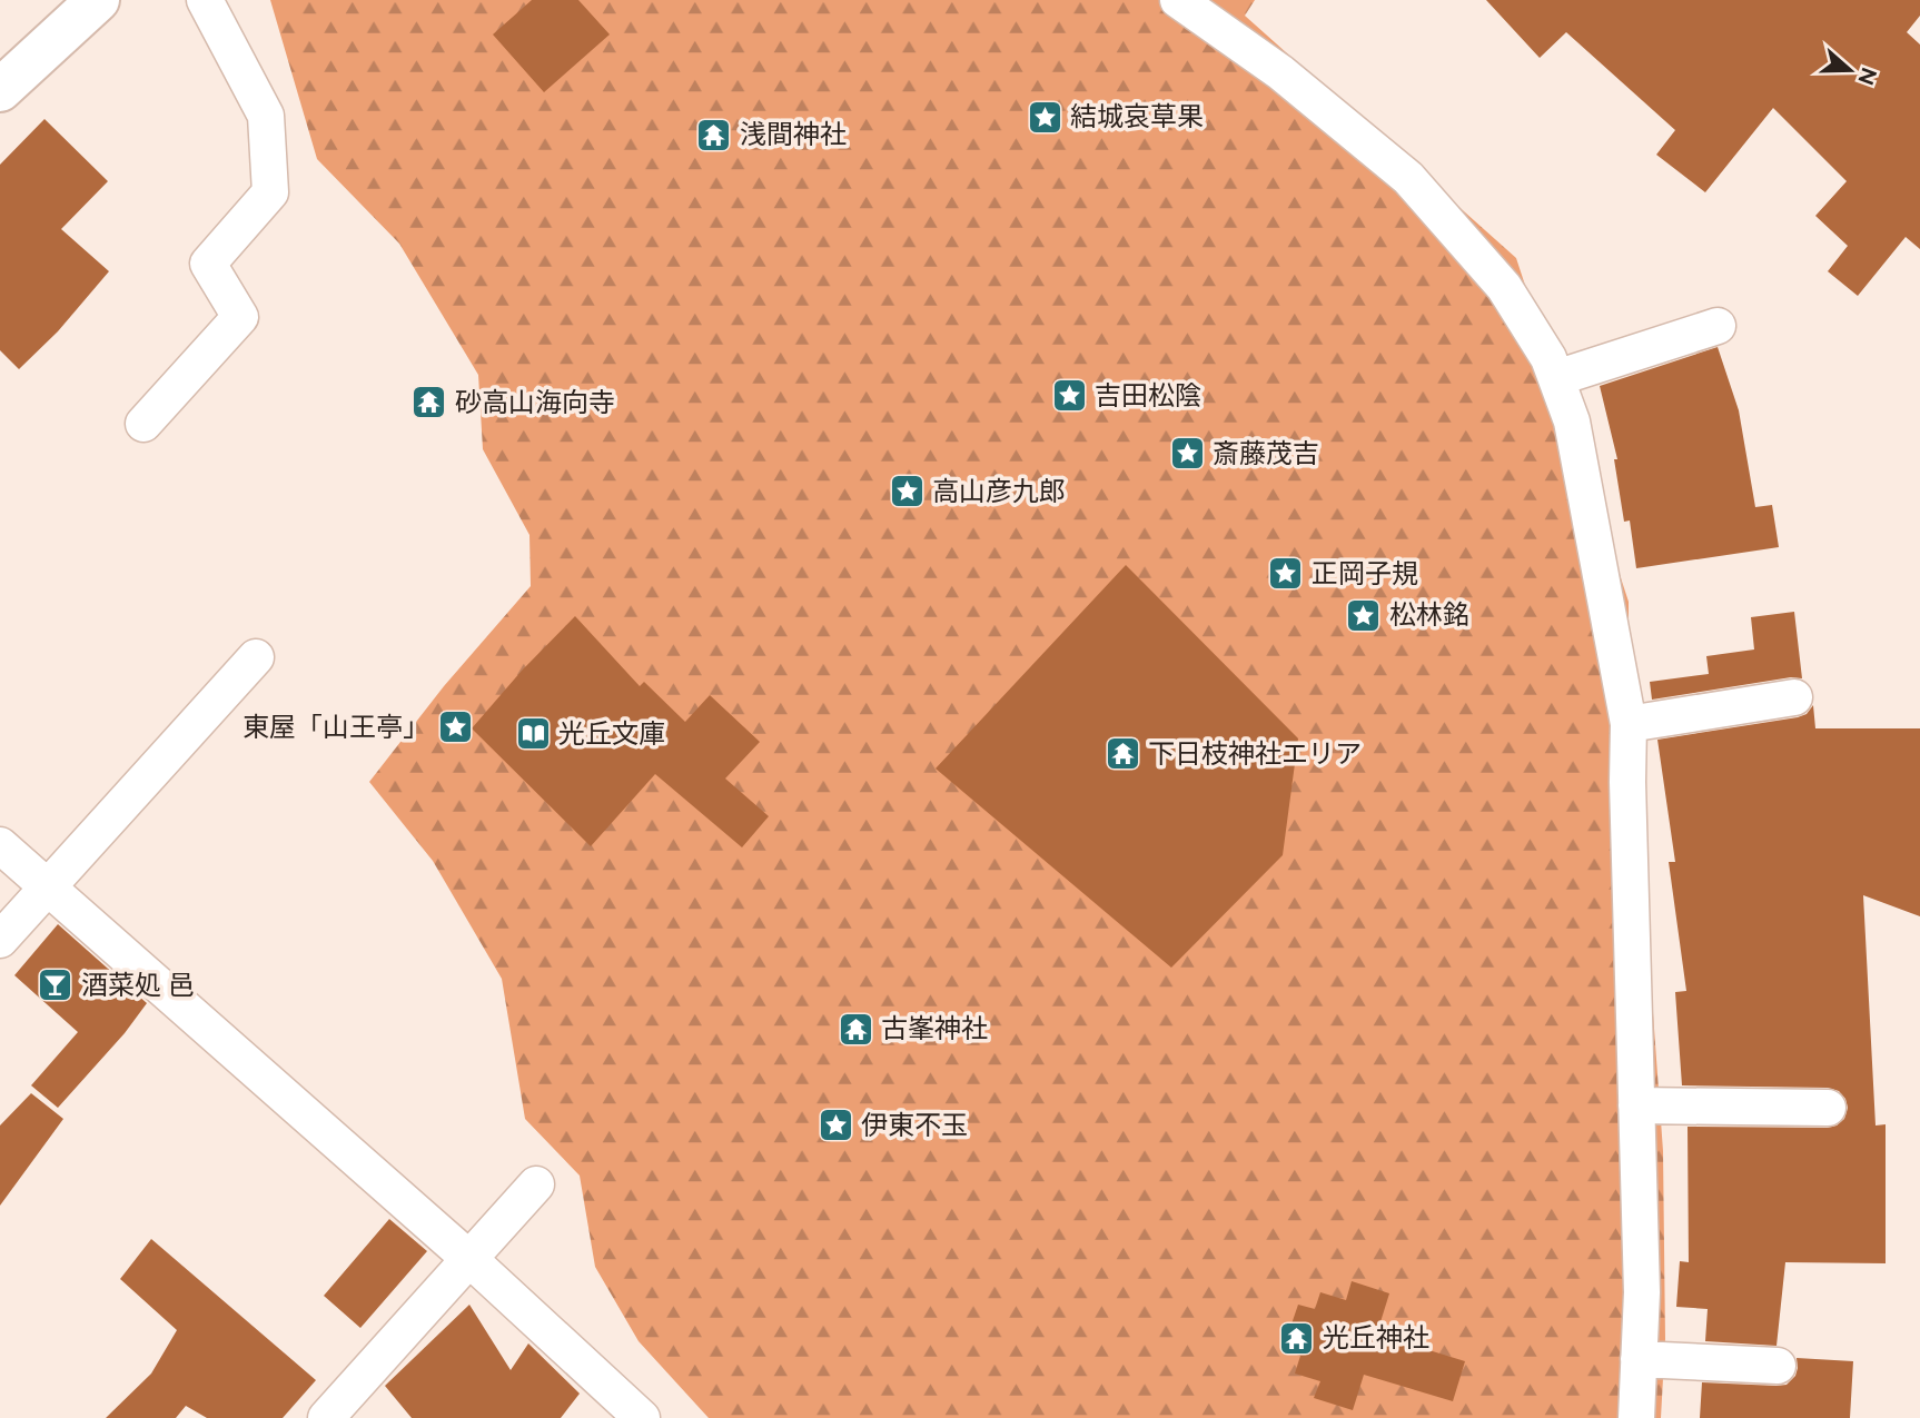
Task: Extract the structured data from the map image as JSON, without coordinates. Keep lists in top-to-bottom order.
{
  "places": {
    "place": [
      "結城哀草果",
      "吉田松陰",
      "斎藤茂吉",
      "高山彦九郎",
      "正岡子規",
      "松林銘",
      "東屋「山王亭」",
      "伊東不玉"
    ],
    "temple": [
      "浅間神社",
      "砂高山海向寺",
      "下日枝神社エリア",
      "古峯神社",
      "光丘神社"
    ],
    "library": ["光丘文庫"],
    "bar": ["酒菜処 邑"]
  },
  "north": "right"
}
